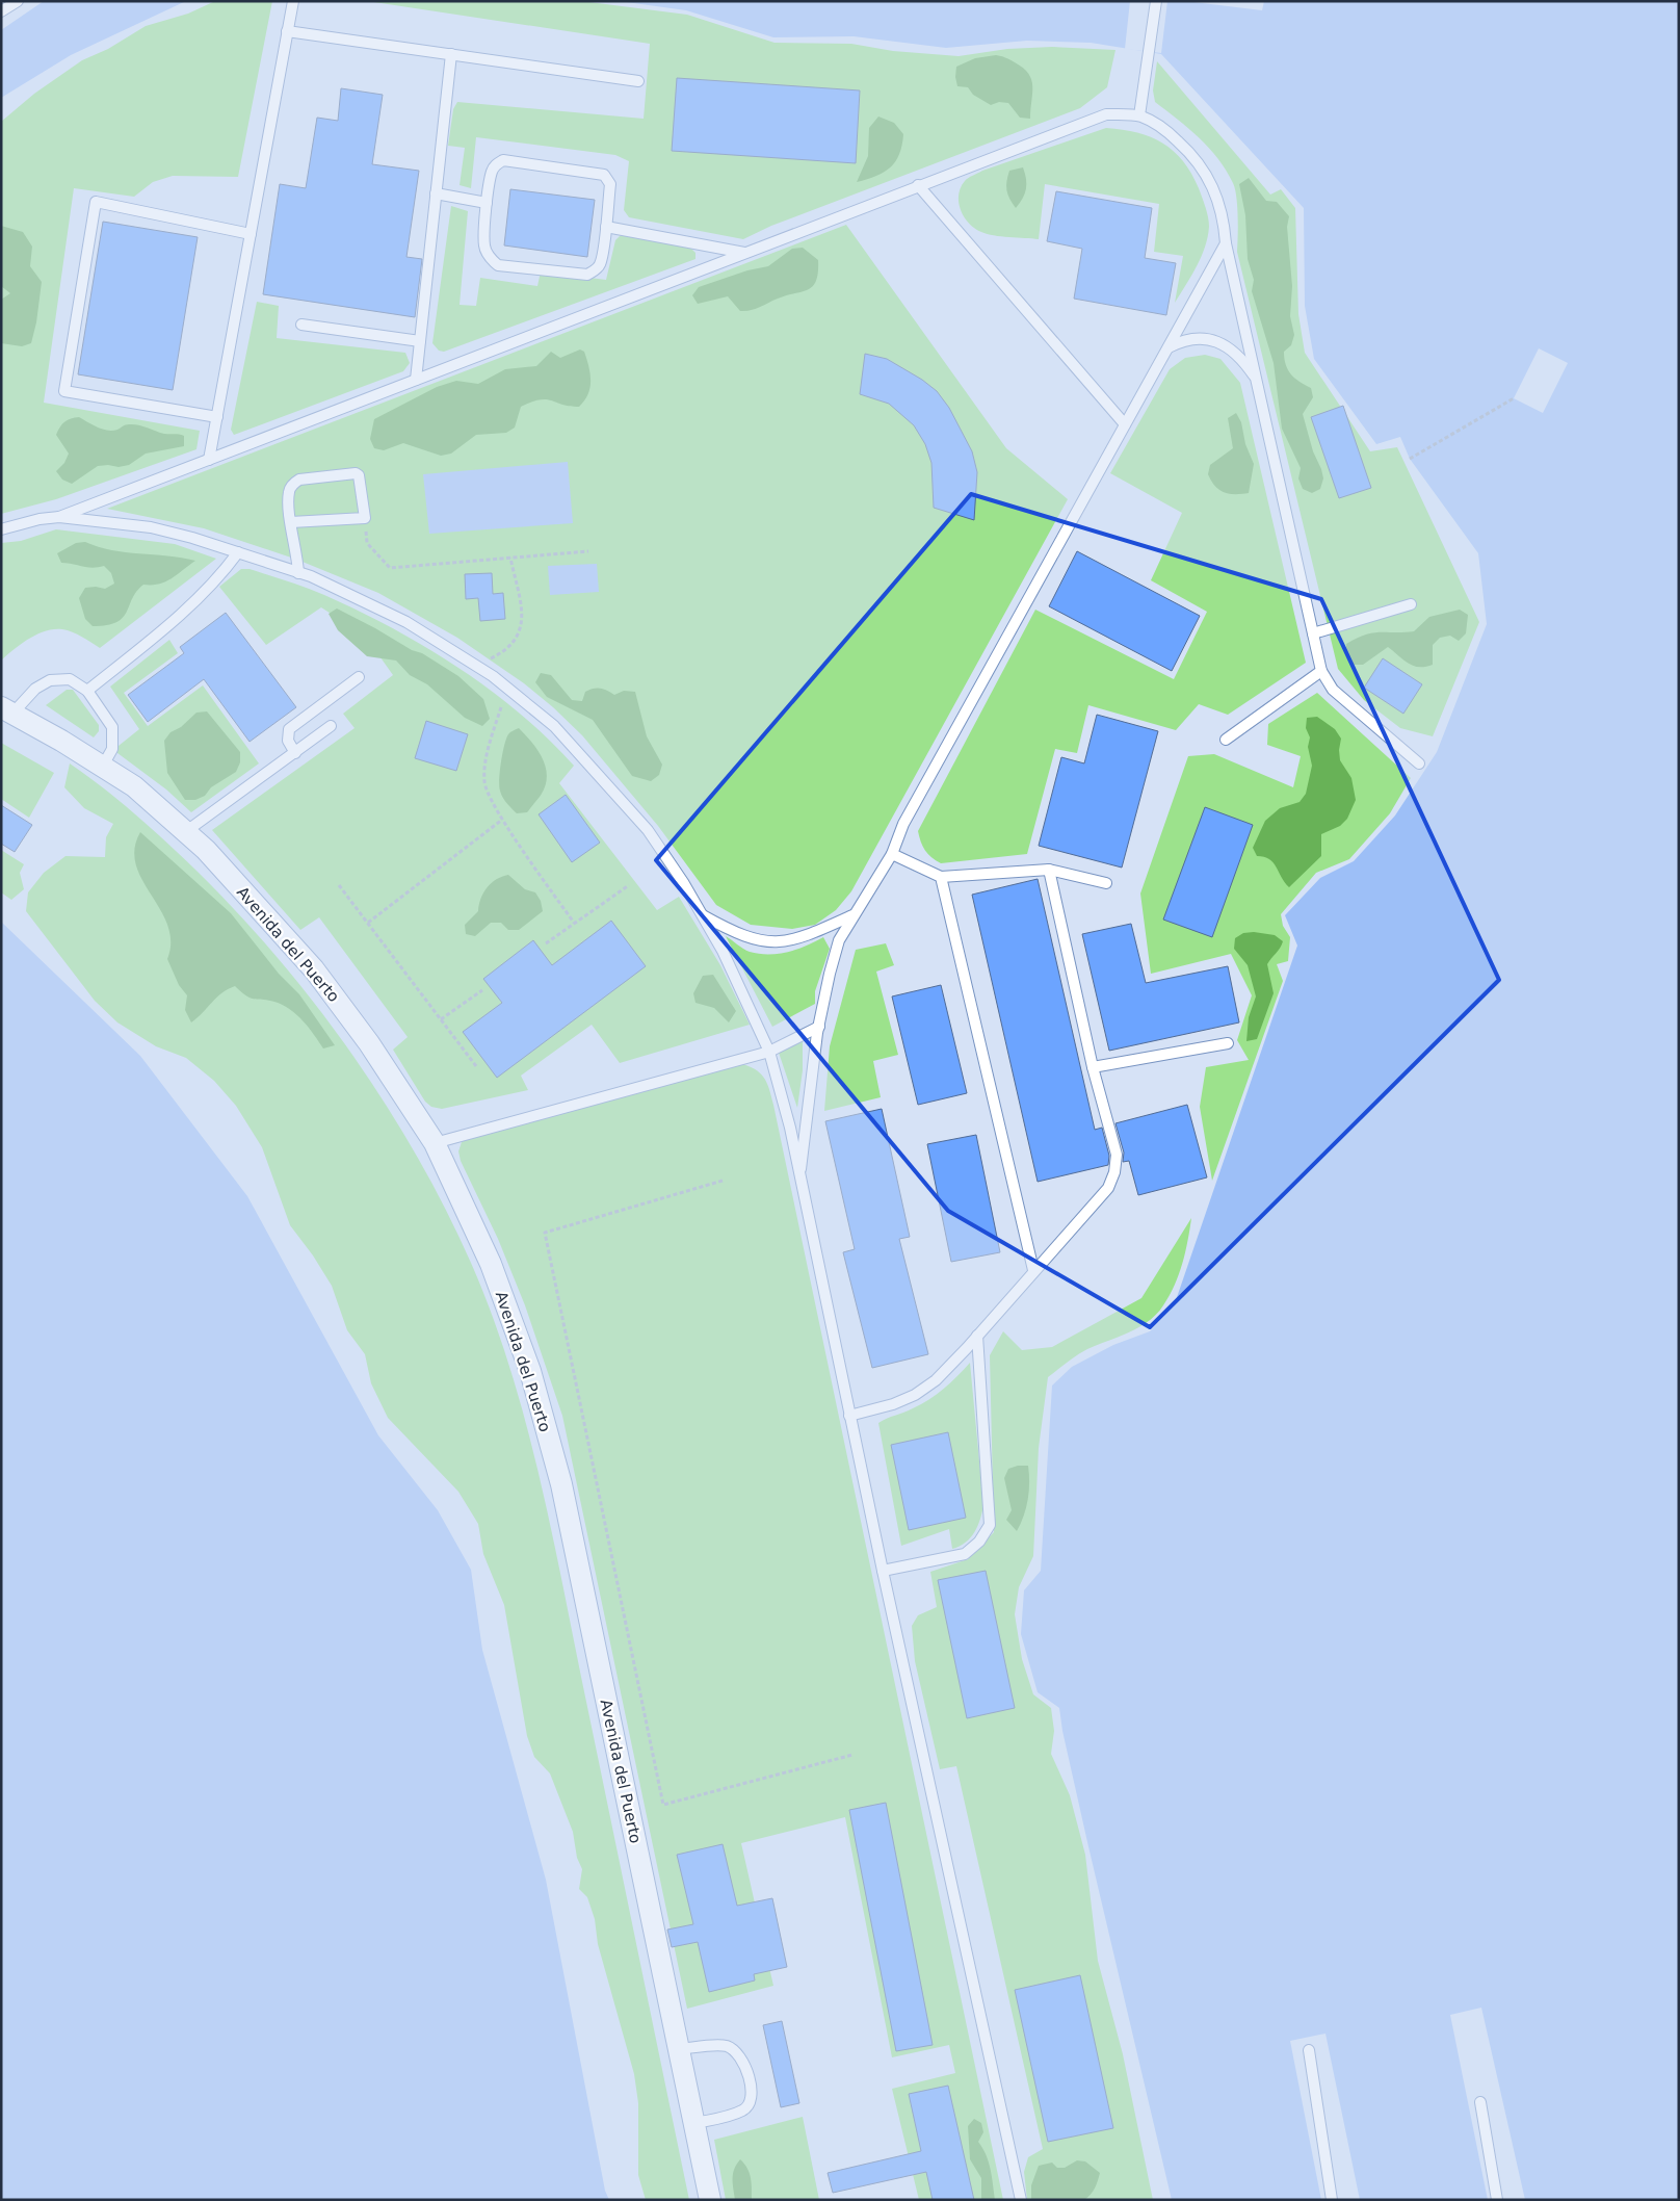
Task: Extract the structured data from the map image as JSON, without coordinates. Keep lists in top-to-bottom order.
{
  "streets": {
    "street": ["Avenida del Puerto"]
  }
}
